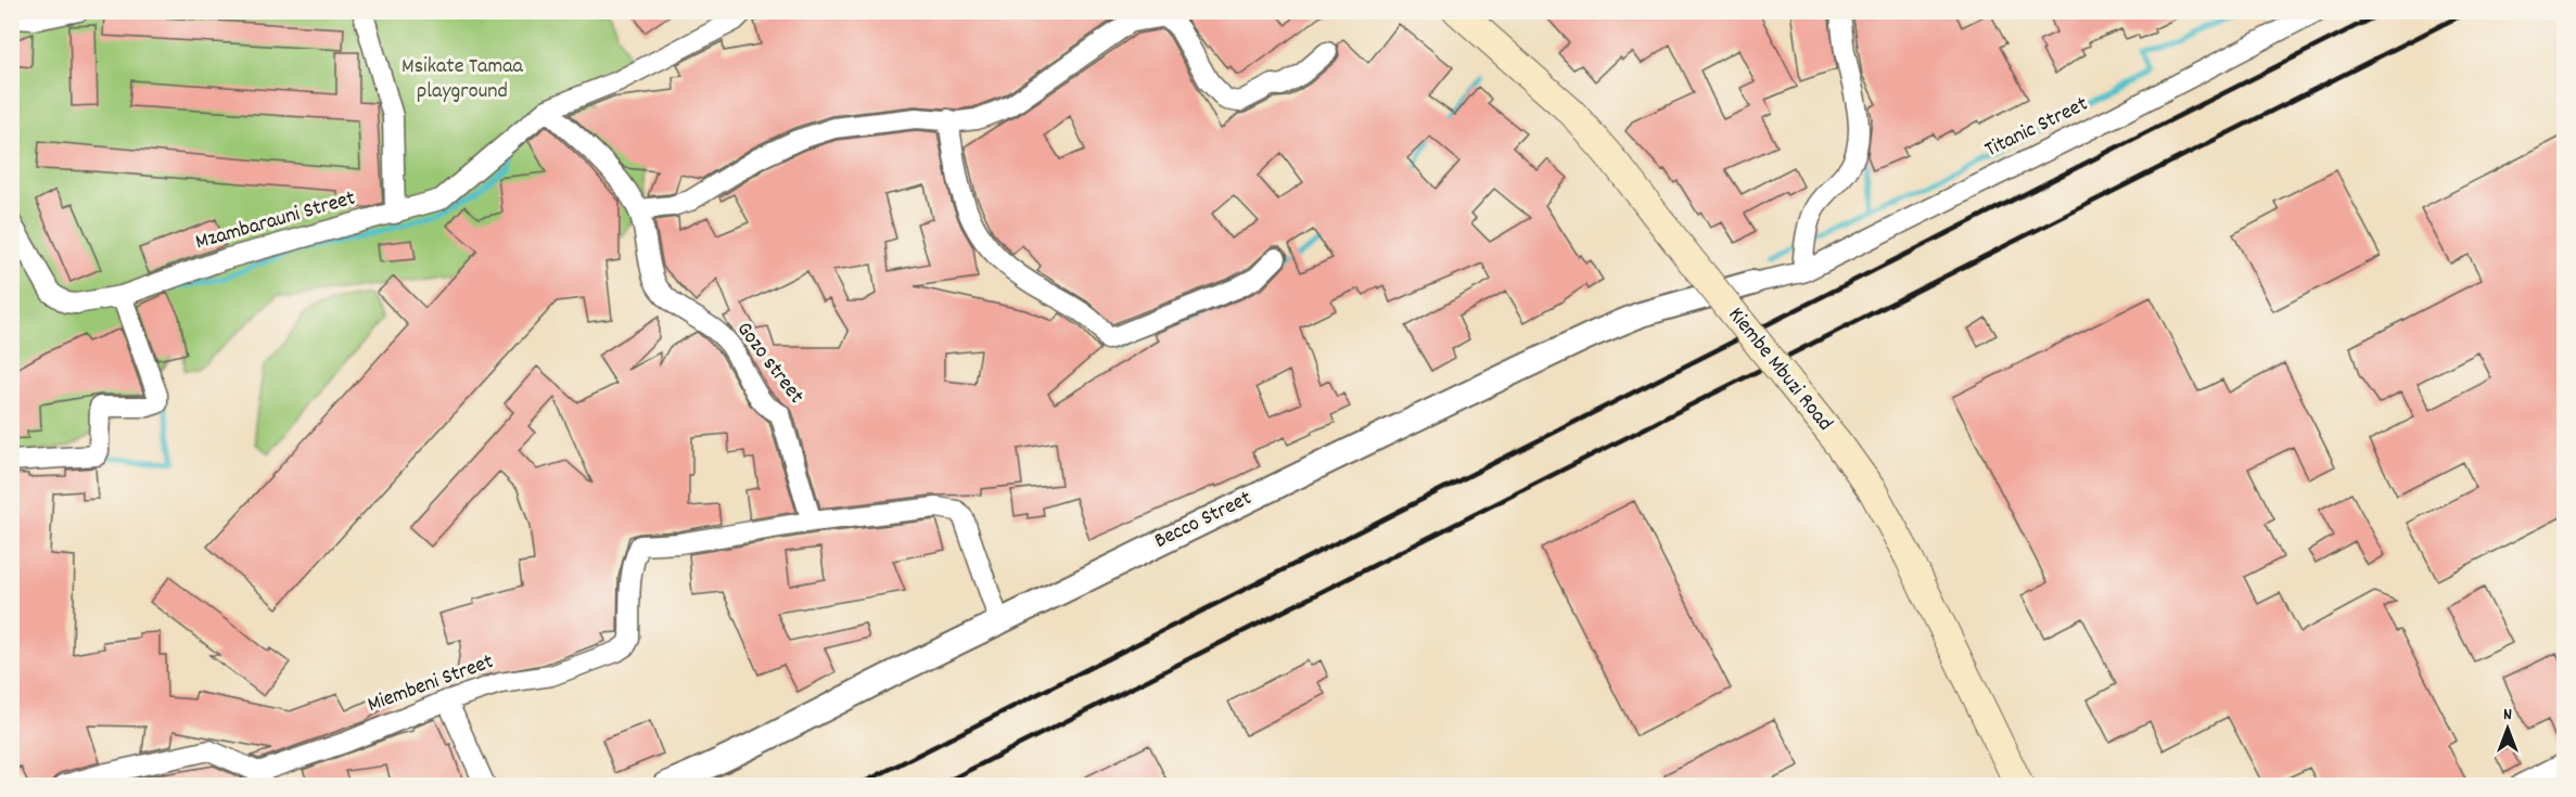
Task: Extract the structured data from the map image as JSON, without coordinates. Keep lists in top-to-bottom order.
{
  "streets": {
    "main road": ["Kiembe Mbuzi Road"],
    "street": [
      "Titanic Street",
      "Mzambarauni Street",
      "Gozo street",
      "Becco Street",
      "Miembeni Street"
    ]
  },
  "crossings": [
    ["Titanic Street", "Becco Street"],
    ["Mzambarauni Street", "Gozo street"],
    ["Gozo street", "Miembeni Street"]
  ],
  "parks": ["Msikate Tamaa playground"],
  "north": "top"
}
